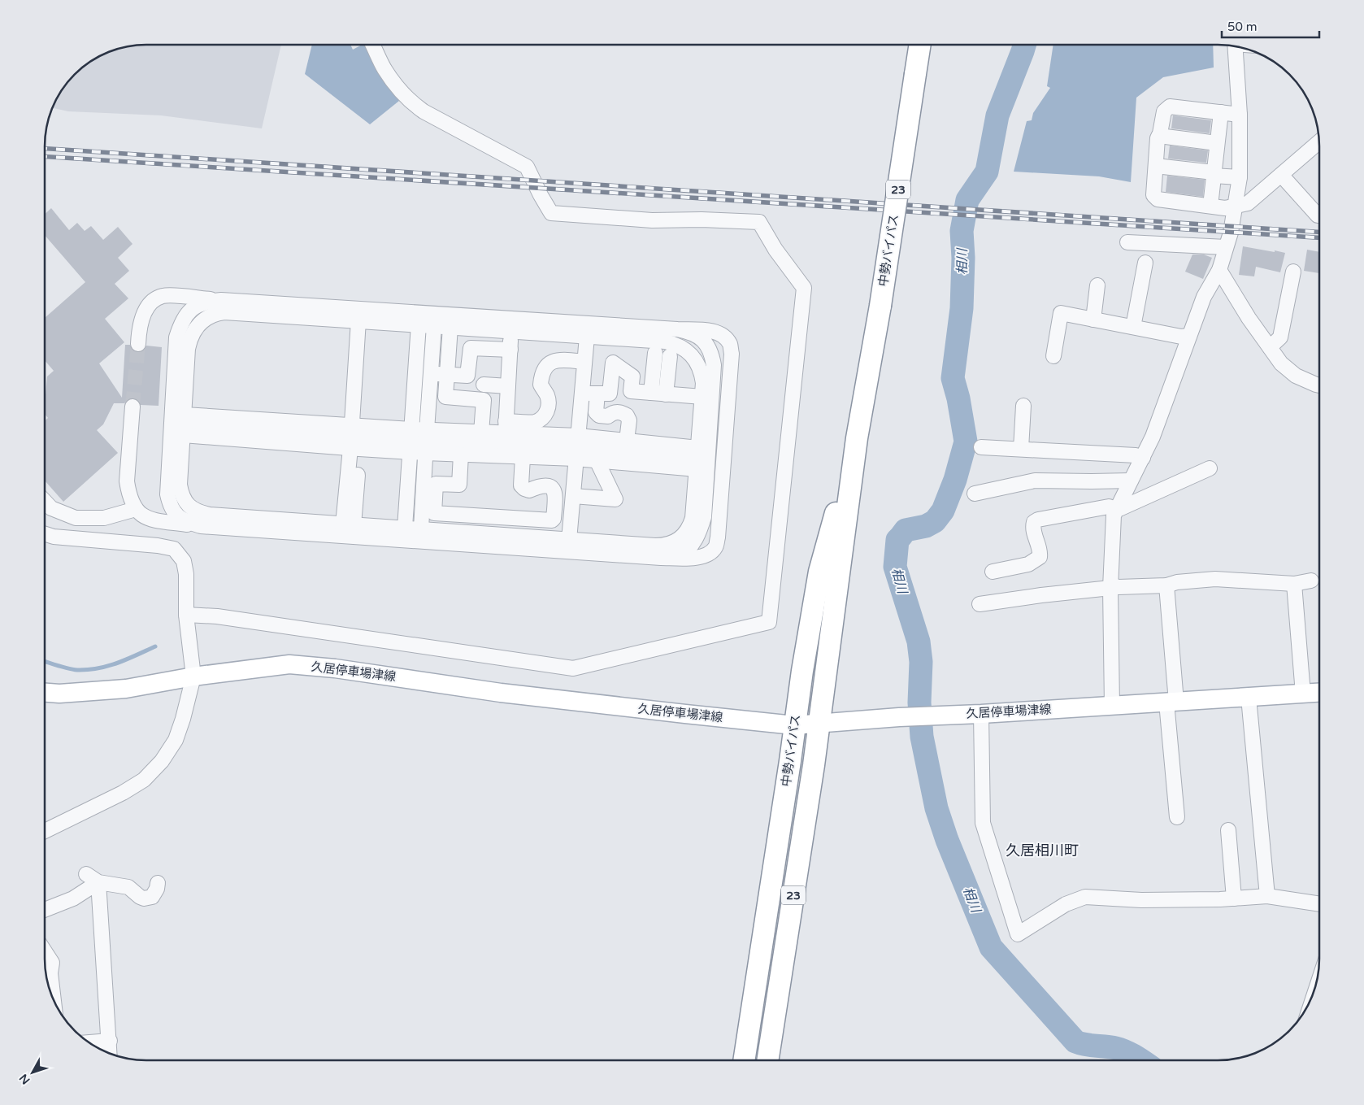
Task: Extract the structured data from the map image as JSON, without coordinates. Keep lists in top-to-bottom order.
{
  "streets": {
    "highway": ["23", "中勢バイパス"],
    "main road": ["久居停車場津線"]
  },
  "crossings": [
    ["中勢バイパス", "久居停車場津線"]
  ],
  "districts": ["久居相川町"],
  "water": ["相川"],
  "scale_bar": "50 m",
  "north": "bottom left"
}
